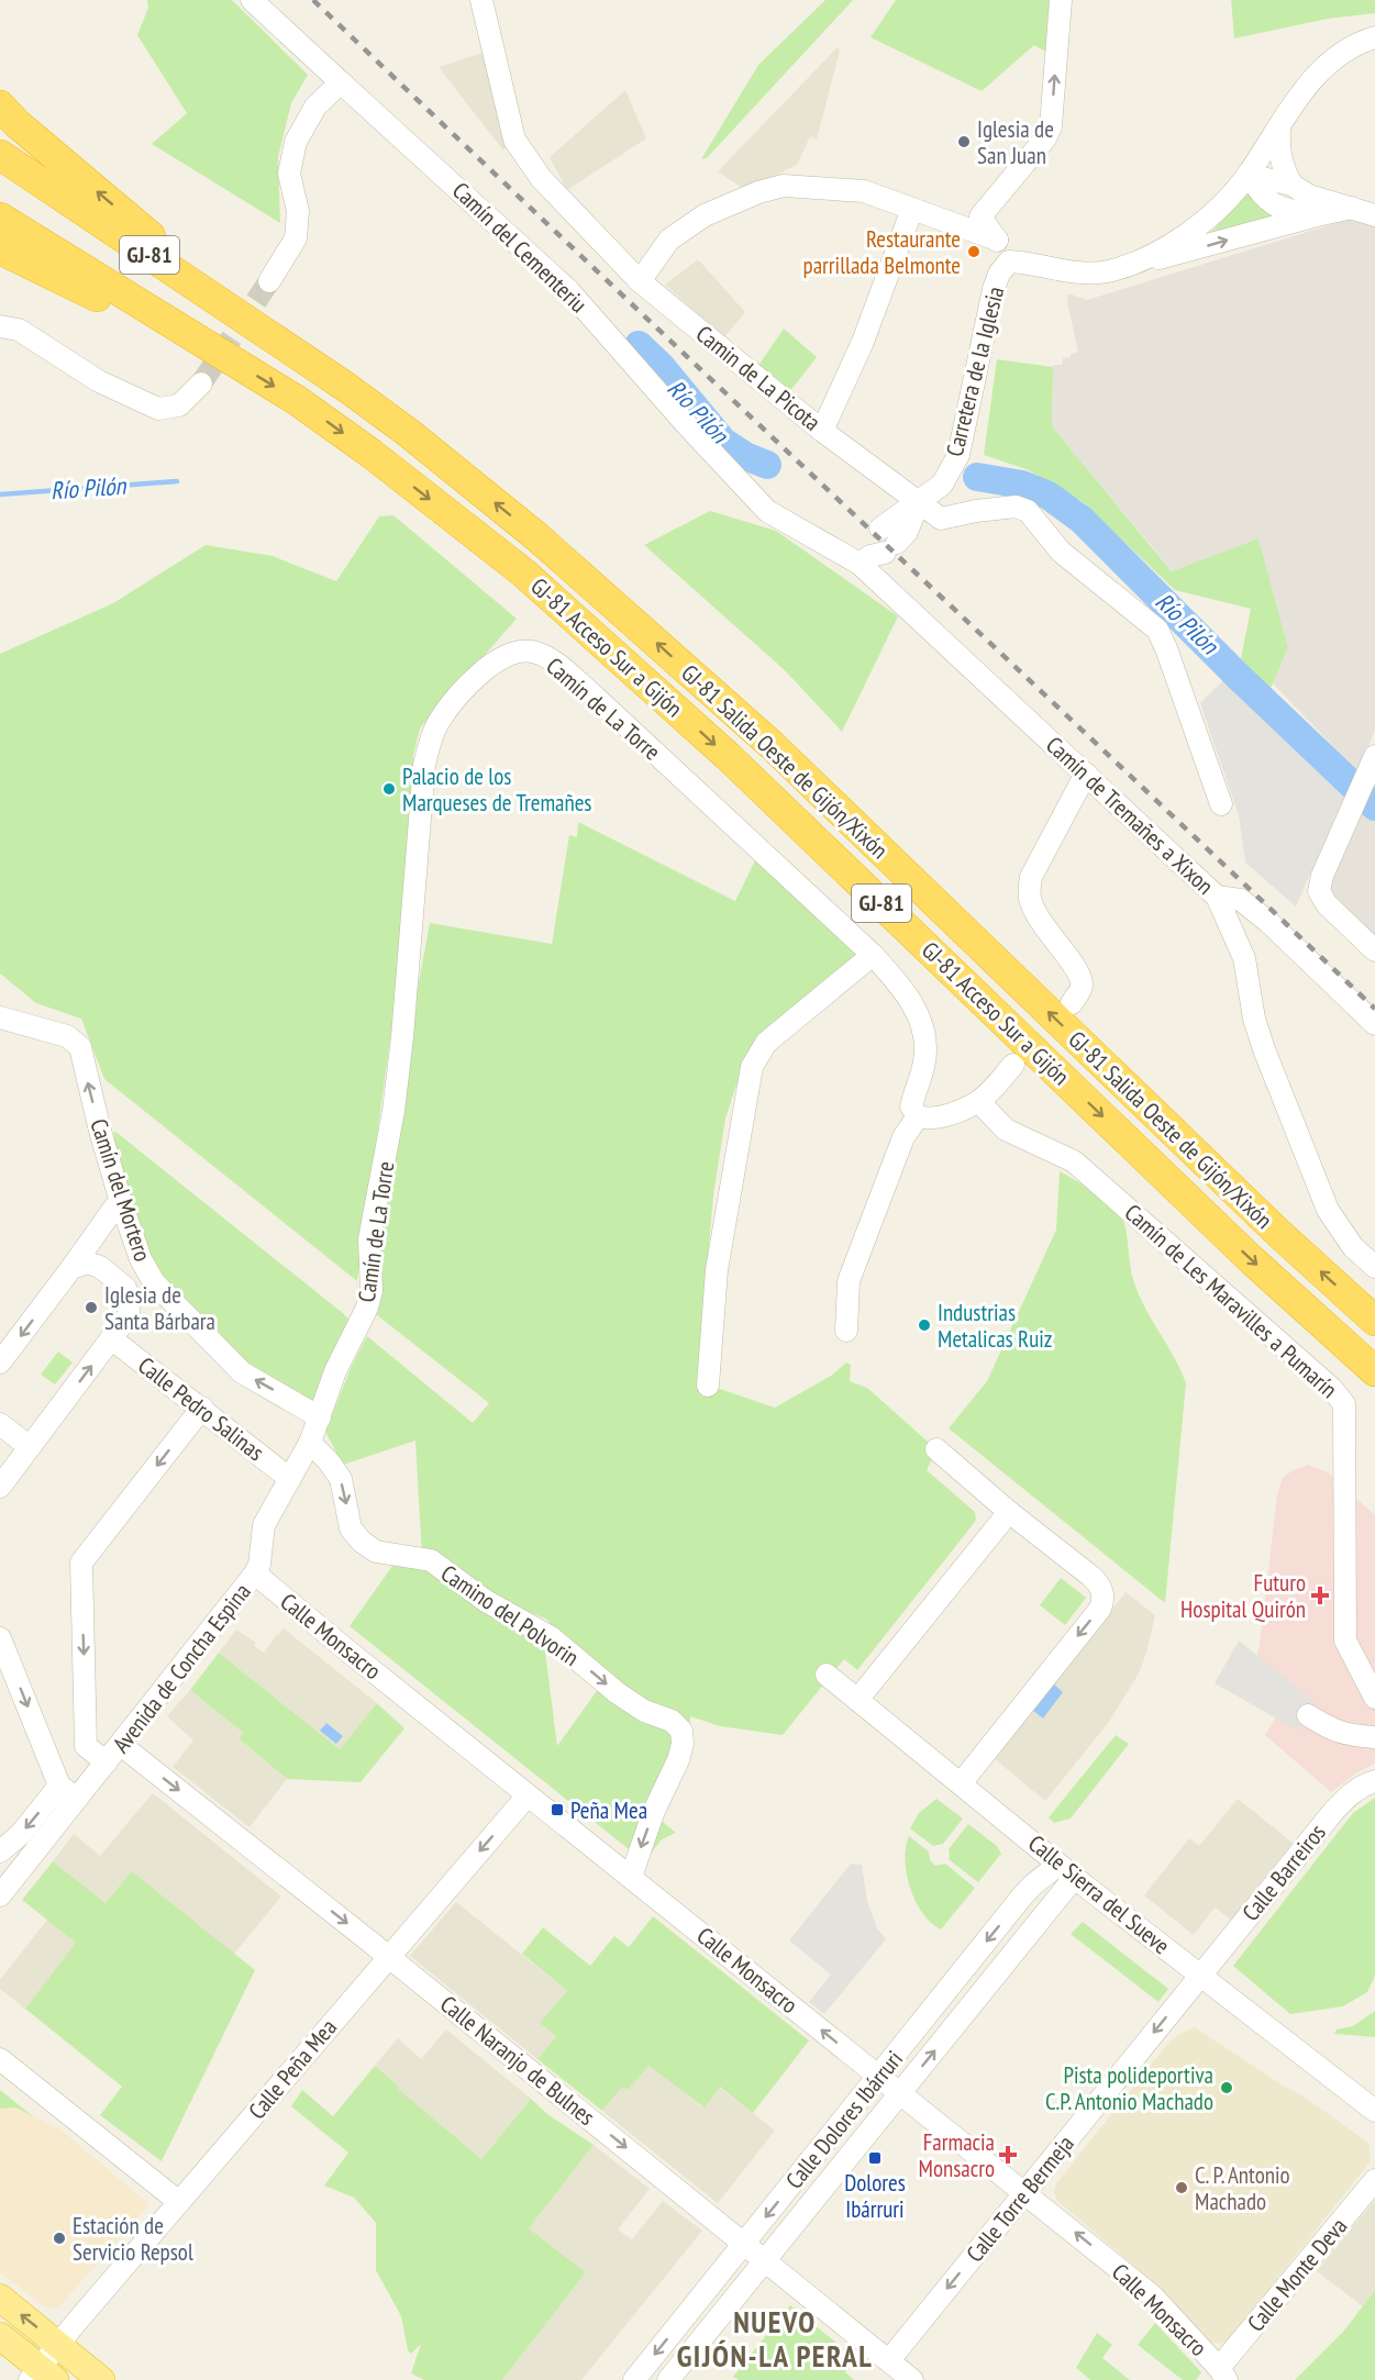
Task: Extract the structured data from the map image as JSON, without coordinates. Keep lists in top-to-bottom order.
{
  "streets": {
    "highway": ["GJ-81", "GJ-81 Acceso Sur a Gijón", "GJ-81 Salida Oeste de Gijón/Xixón"],
    "street": [
      "Camín del Cementeriu",
      "Carretera de la Iglesia",
      "Camin de La Picota",
      "Camín de La Torre",
      "Camín de Tremañes a Xixon",
      "Camín del Mortero",
      "Camín de Les Maravilles a Pumarín",
      "Calle Pedro Salinas",
      "Camino del Polvorin",
      "Calle Monsacro",
      "Avenida de Concha Espina",
      "Calle Barreiros",
      "Calle Sierra del Sueve",
      "Calle Naranjo de Bulnes",
      "Calle Peña Mea",
      "Calle Dolores Ibárruri",
      "Calle Torre Bermeja",
      "Calle Monte Deva"
    ]
  },
  "crossings": [
    ["Camín del Cementeriu", "Carretera de la Iglesia"],
    ["Camín del Cementeriu", "Camín de Tremañes a Xixon"],
    ["GJ-81", "GJ-81 Acceso Sur a Gijón"],
    ["GJ-81", "GJ-81 Salida Oeste de Gijón/Xixón"],
    ["Carretera de la Iglesia", "Camin de La Picota"],
    ["Carretera de la Iglesia", "Camín de Tremañes a Xixon"],
    ["Camín de La Torre", "Camín del Mortero"],
    ["Camín de La Torre", "Avenida de Concha Espina"],
    ["Camín del Mortero", "Avenida de Concha Espina"],
    ["Calle Pedro Salinas", "Avenida de Concha Espina"],
    ["Camino del Polvorin", "Calle Monsacro"],
    ["Camino del Polvorin", "Avenida de Concha Espina"],
    ["Calle Monsacro", "Avenida de Concha Espina"],
    ["Calle Monsacro", "Calle Peña Mea"],
    ["Calle Monsacro", "Calle Dolores Ibárruri"],
    ["Calle Monsacro", "Calle Torre Bermeja"],
    ["Calle Monsacro", "Calle Monte Deva"],
    ["Avenida de Concha Espina", "Calle Naranjo de Bulnes"],
    ["Calle Barreiros", "Calle Sierra del Sueve"],
    ["Calle Barreiros", "Calle Torre Bermeja"],
    ["Calle Sierra del Sueve", "Calle Dolores Ibárruri"],
    ["Calle Sierra del Sueve", "Calle Torre Bermeja"],
    ["Calle Naranjo de Bulnes", "Calle Peña Mea"],
    ["Calle Naranjo de Bulnes", "Calle Dolores Ibárruri"],
    ["Calle Naranjo de Bulnes", "Calle Torre Bermeja"]
  ],
  "one_way": [
    "GJ-81 Acceso Sur a Gijón",
    "GJ-81 Salida Oeste de Gijón/Xixón",
    "Camín del Mortero",
    "Camino del Polvorin",
    "Calle Monsacro",
    "Calle Naranjo de Bulnes",
    "Calle Torre Bermeja"
  ],
  "districts": ["NUEVO GIJÓN-LA PERAL"],
  "water": ["Río Pilón"],
  "places": {
    "other": [
      "Iglesia de San Juan",
      "Restaurante parrillada Belmonte",
      "Palacio de los Marqueses de Tremañes",
      "Iglesia de Santa Bárbara",
      "Industrias Metalicas Ruiz",
      "Pista polideportiva C.P. Antonio Machado",
      "C. P. Antonio Machado",
      "Estación de Servicio Repsol"
    ],
    "health": ["Futuro Hospital Quirón", "Farmacia Monsacro"],
    "transit": ["Peña Mea", "Dolores Ibárruri"]
  }
}
